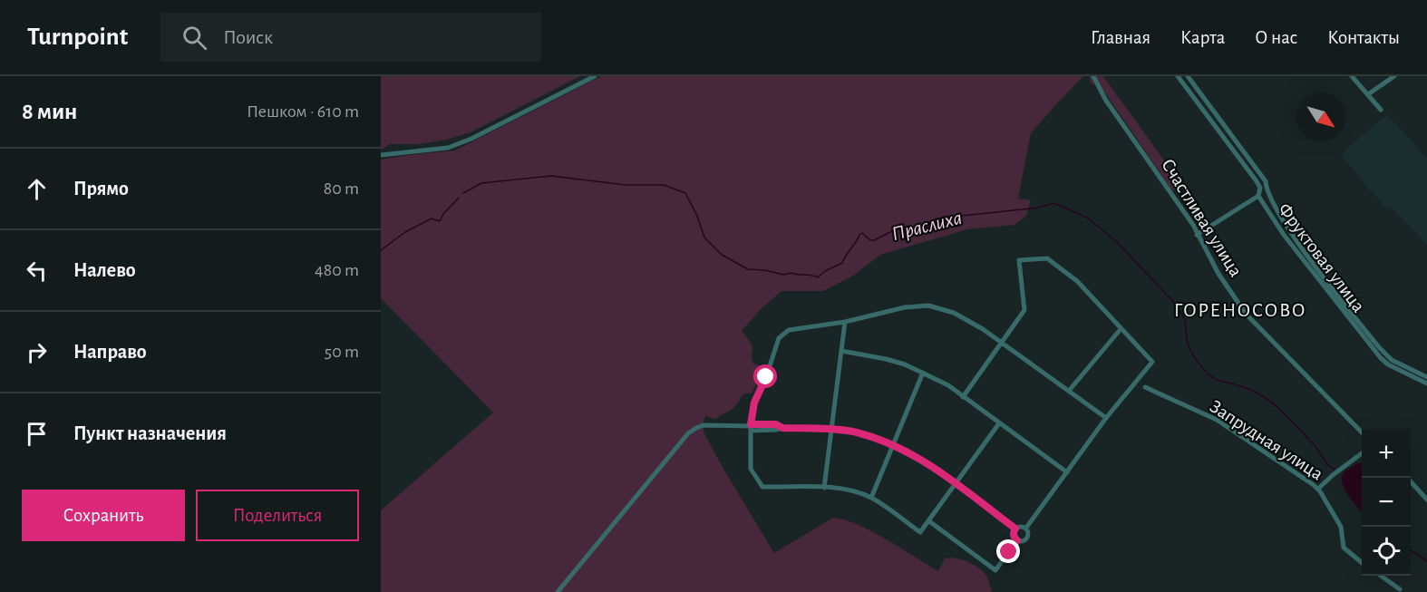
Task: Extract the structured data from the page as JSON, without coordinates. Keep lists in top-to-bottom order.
{
  "streets": {
    "street": ["Счастливая улица", "Фруктовая улица", "Запрудная улица"]
  },
  "districts": ["ГОРЕНОСОВО"],
  "water": ["Праслиха"],
  "north": "bottom right",
  "page": {
    "header": "Turnpoint",
    "search": "Поиск",
    "nav": [
      "Главная",
      "Карта",
      "О нас",
      "Контакты"
    ],
    "heading": ["8 мин", "Пешком · 610 m"],
    "list": [
      ["Прямо", "80 m"],
      ["Налево", "480 m"],
      ["Направо", "50 m"],
      "Пункт назначения"
    ],
    "map_buttons": ["+", "−"],
    "buttons": ["Сохранить", "Поделиться"]
  }
}
